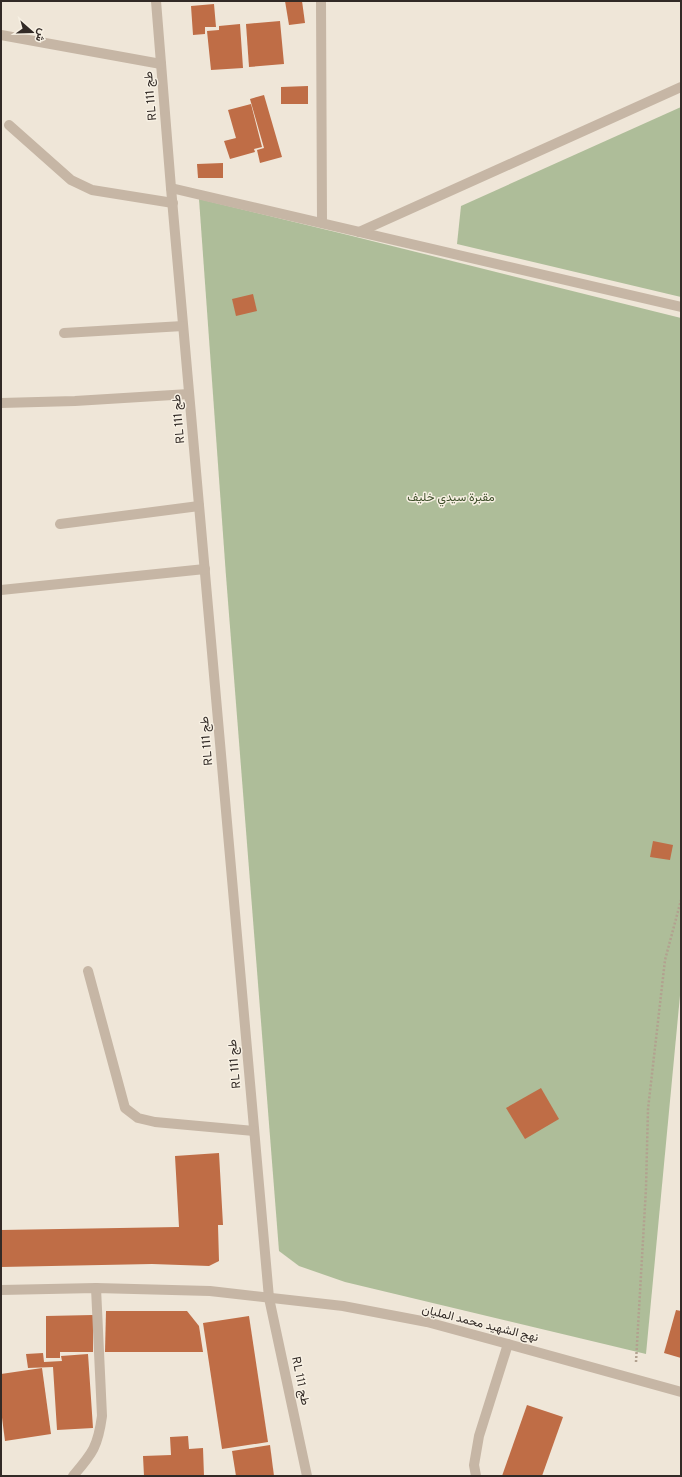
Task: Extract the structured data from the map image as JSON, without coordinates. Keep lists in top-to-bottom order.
{
  "streets": {
    "street": ["RL طج 111", "نهج الشهيد محمد المليان"]
  },
  "crossings": [
    ["RL طج 111", "نهج الشهيد محمد المليان"]
  ],
  "parks": ["مقبرة سيدي خليف"],
  "north": "right"
}
